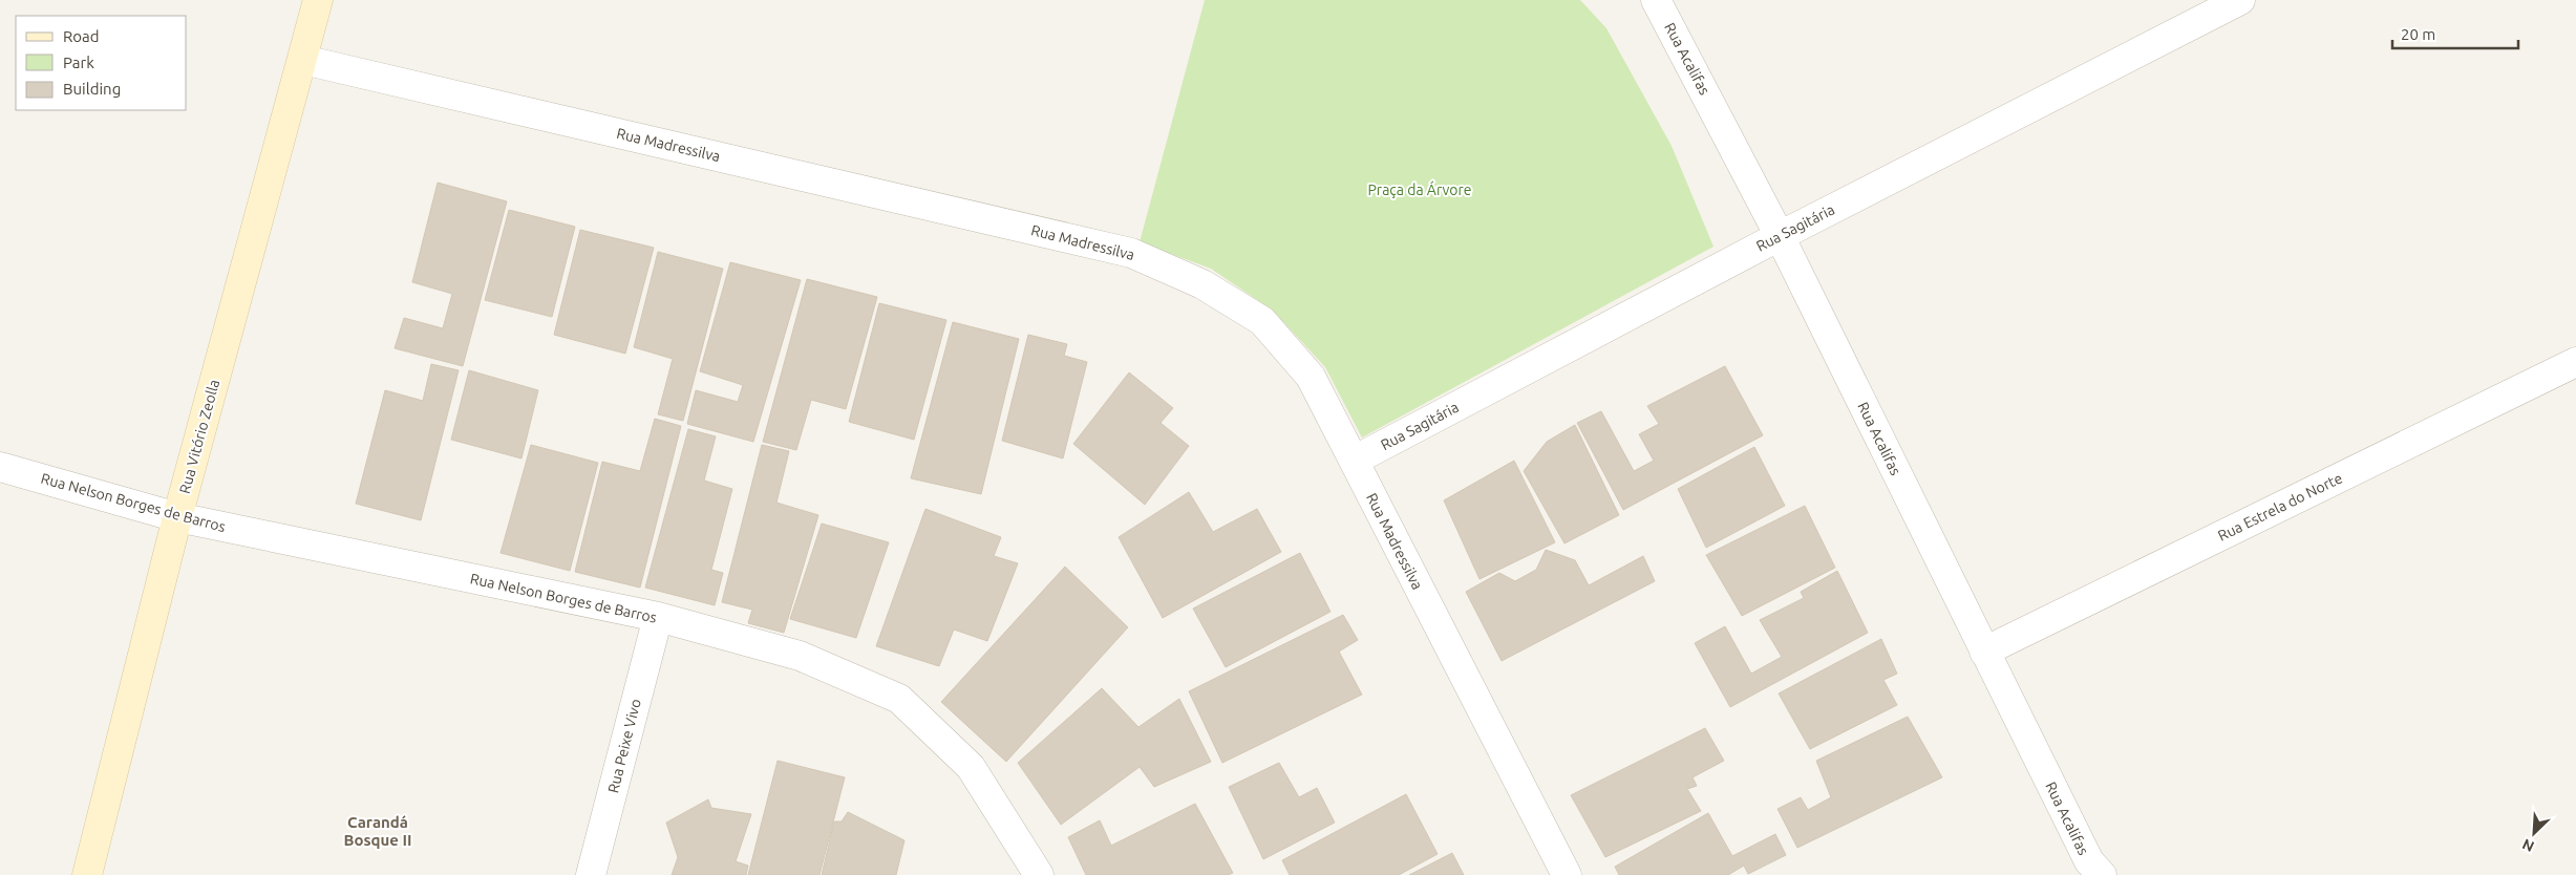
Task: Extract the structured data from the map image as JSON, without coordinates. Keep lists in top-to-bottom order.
{
  "streets": {
    "street": [
      "Rua Acalifas",
      "Rua Madressilva",
      "Rua Sagitária",
      "Rua Vitório Zeolla",
      "Rua Nelson Borges de Barros",
      "Rua Estrela do Norte",
      "Rua Peixe Vivo"
    ]
  },
  "crossings": [
    ["Rua Acalifas", "Rua Sagitária"],
    ["Rua Acalifas", "Rua Estrela do Norte"],
    ["Rua Madressilva", "Rua Sagitária"],
    ["Rua Madressilva", "Rua Vitório Zeolla"],
    ["Rua Vitório Zeolla", "Rua Nelson Borges de Barros"],
    ["Rua Nelson Borges de Barros", "Rua Peixe Vivo"]
  ],
  "districts": ["Carandá Bosque II"],
  "parks": ["Praça da Árvore"],
  "legend": ["Road", "Park", "Building"],
  "scale_bar": "20 m",
  "north": "bottom left"
}
